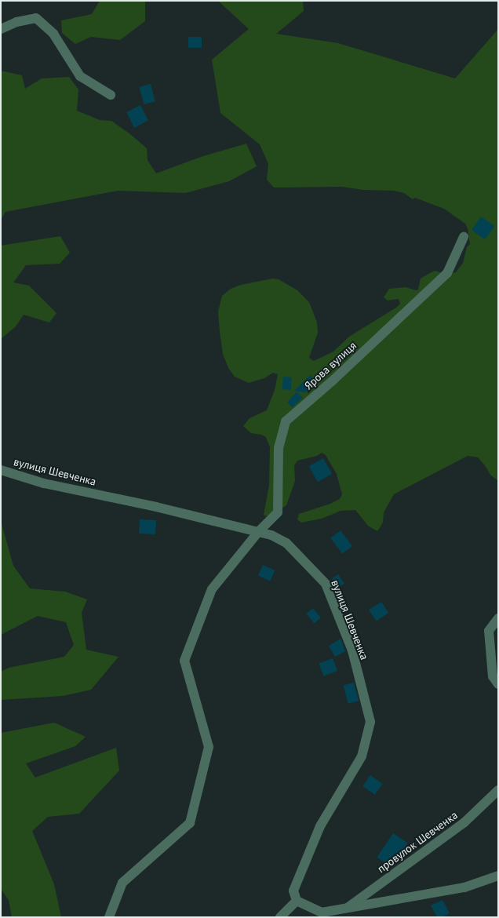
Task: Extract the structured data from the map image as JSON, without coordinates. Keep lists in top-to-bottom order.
{
  "streets": {
    "street": ["Ярова вулиця", "вулиця Шевченка", "провулок Шевченка"]
  },
  "crossings": [
    ["Ярова вулиця", "вулиця Шевченка"],
    ["вулиця Шевченка", "провулок Шевченка"]
  ]
}
